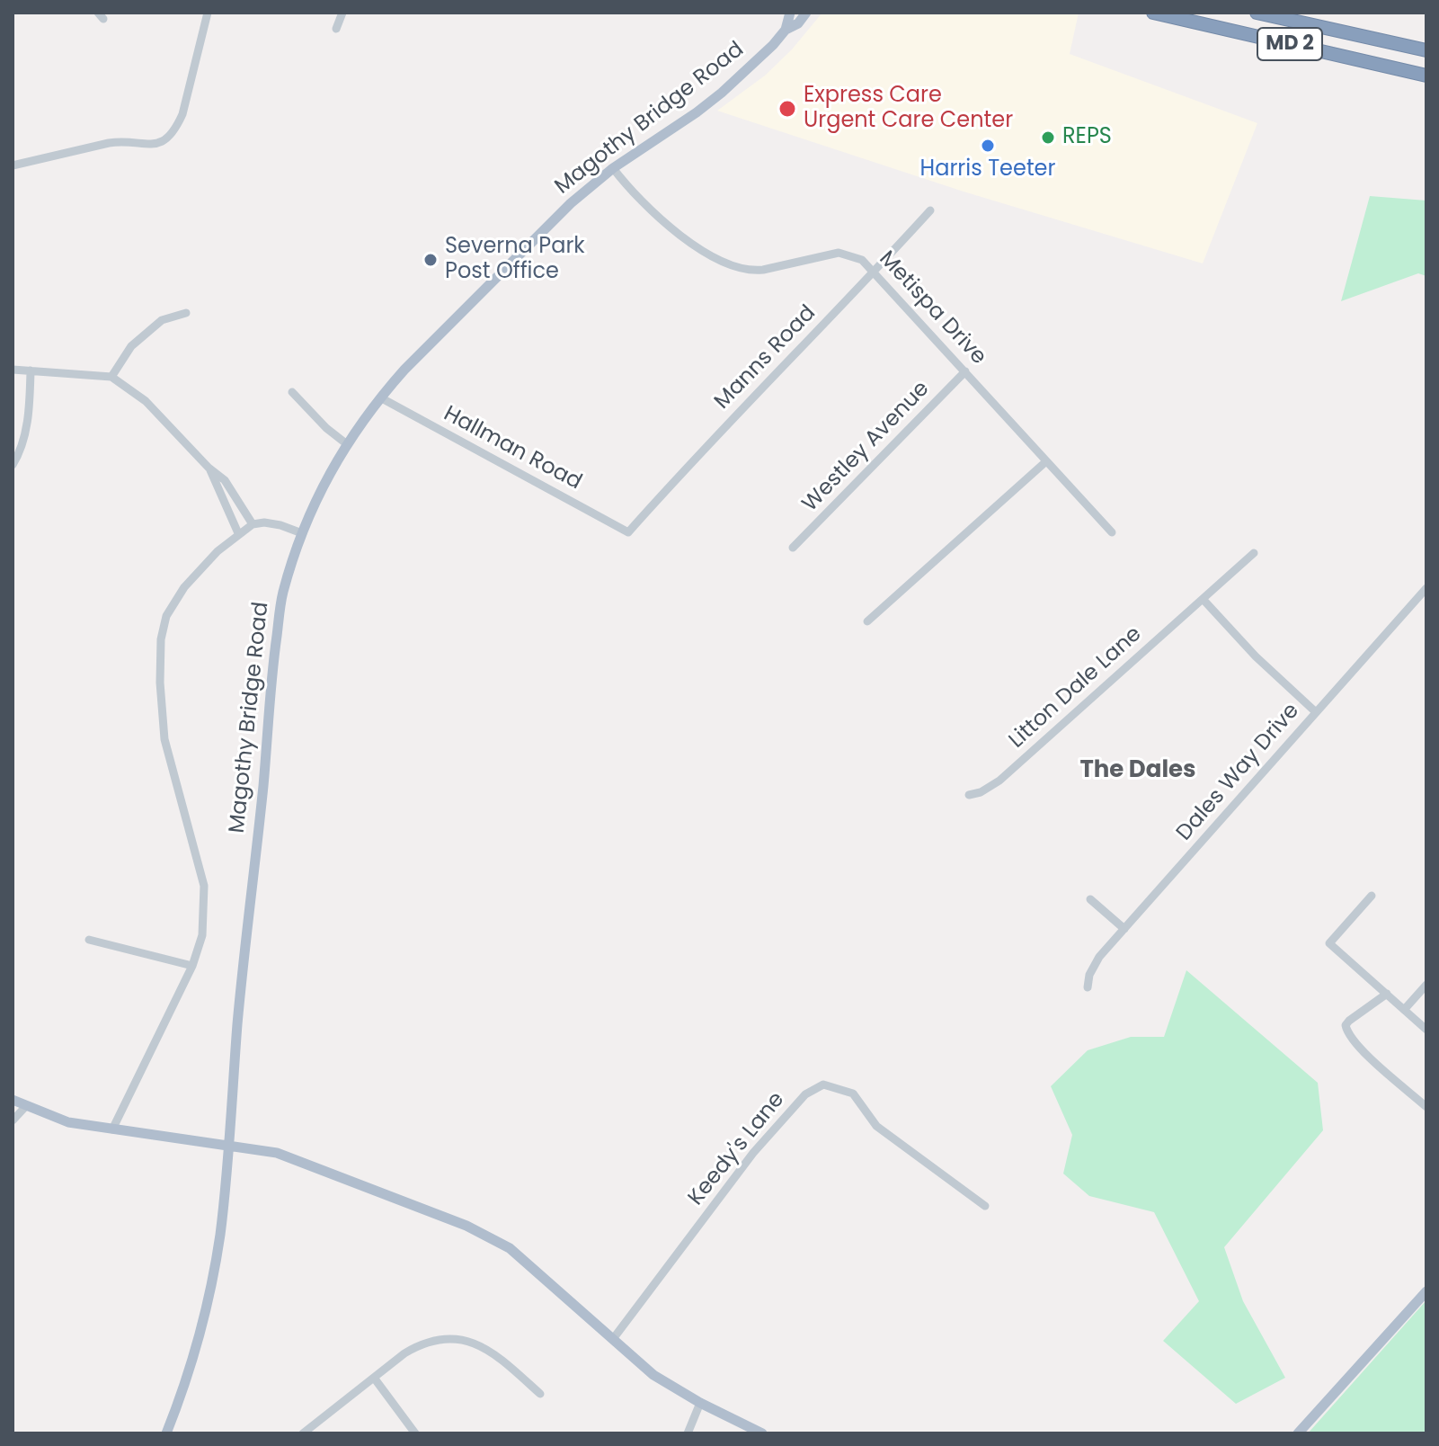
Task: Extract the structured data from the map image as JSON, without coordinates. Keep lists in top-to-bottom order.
{
  "streets": {
    "highway": ["MD 2"],
    "main road": ["Magothy Bridge Road"],
    "street": [
      "Metispa Drive",
      "Manns Road",
      "Westley Avenue",
      "Hallman Road",
      "Litton Dale Lane",
      "Dales Way Drive",
      "Keedy's Lane"
    ]
  },
  "crossings": [
    ["Magothy Bridge Road", "Metispa Drive"],
    ["Magothy Bridge Road", "Hallman Road"],
    ["Metispa Drive", "Manns Road"],
    ["Metispa Drive", "Westley Avenue"],
    ["Manns Road", "Hallman Road"]
  ],
  "districts": ["The Dales"],
  "places": [
    "Express Care Urgent Care Center",
    "REPS",
    "Harris Teeter",
    "Severna Park Post Office"
  ]
}
